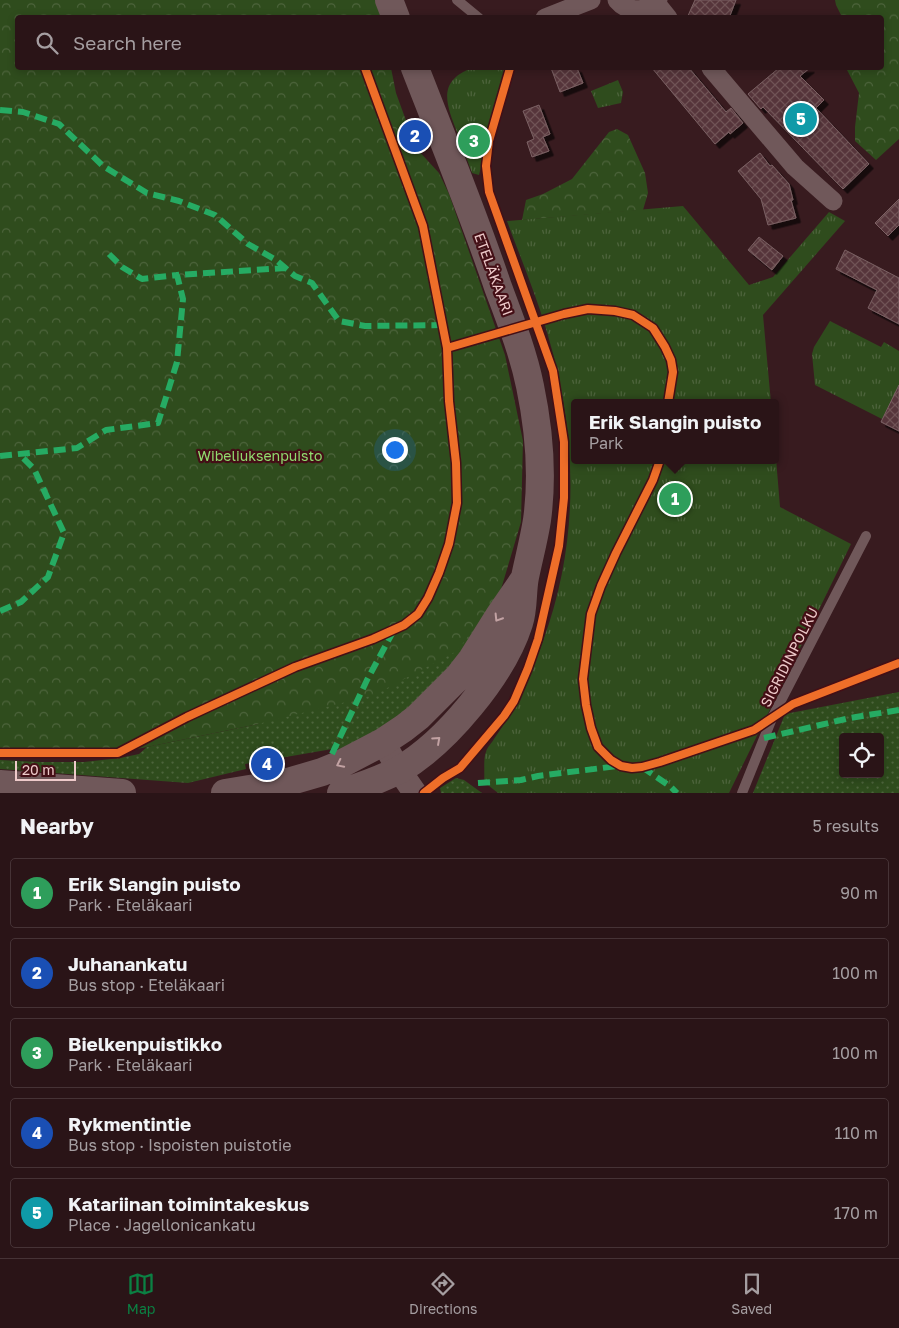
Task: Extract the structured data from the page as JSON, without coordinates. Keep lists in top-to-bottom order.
{
  "streets": {
    "main road": ["ETELÄKAARI"],
    "lane": ["SIGRIDINPOLKU"]
  },
  "parks": ["Wibeliuksenpuisto"],
  "scale_bar": "20 m",
  "page": {
    "search": "Search here",
    "pins": [
      "5",
      "2",
      "3",
      "1",
      "4"
    ],
    "popup": ["Erik Slangin puisto", "Park"],
    "scale": "20 m",
    "heading": ["Nearby", "5 results"],
    "list": [
      {
        "mark": "1",
        "name": "Erik Slangin puisto",
        "note": "Park · Eteläkaari",
        "value": "90 m"
      },
      {
        "mark": "2",
        "name": "Juhanankatu",
        "note": "Bus stop · Eteläkaari",
        "value": "100 m"
      },
      {
        "mark": "3",
        "name": "Bielkenpuistikko",
        "note": "Park · Eteläkaari",
        "value": "100 m"
      },
      {
        "mark": "4",
        "name": "Rykmentintie",
        "note": "Bus stop · Ispoisten puistotie",
        "value": "110 m"
      },
      {
        "mark": "5",
        "name": "Katariinan toimintakeskus",
        "note": "Place · Jagellonicankatu",
        "value": "170 m"
      }
    ],
    "nav": ["Map", "Directions", "Saved"]
  }
}
